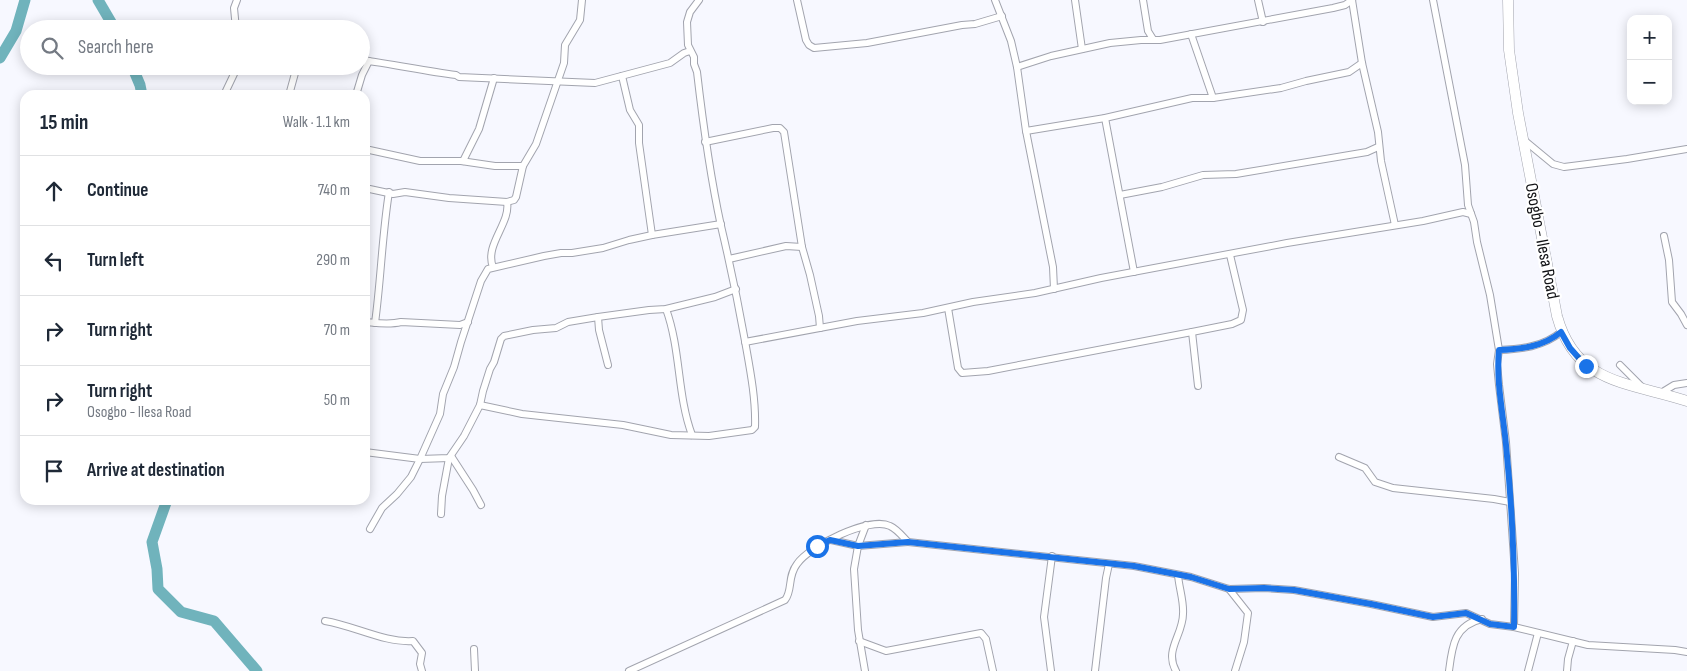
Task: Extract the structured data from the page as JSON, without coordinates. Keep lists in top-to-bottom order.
{
  "streets": {
    "main road": ["Osogbo - Ilesa Road"]
  },
  "page": {
    "map_buttons": ["+", "−"],
    "search": "Search here",
    "heading": ["15 min", "Walk · 1.1 km"],
    "list": [
      ["Continue", "740 m"],
      ["Turn left", "290 m"],
      ["Turn right", "70 m"],
      ["Turn right", "Osogbo - Ilesa Road", "50 m"],
      "Arrive at destination"
    ]
  }
}
